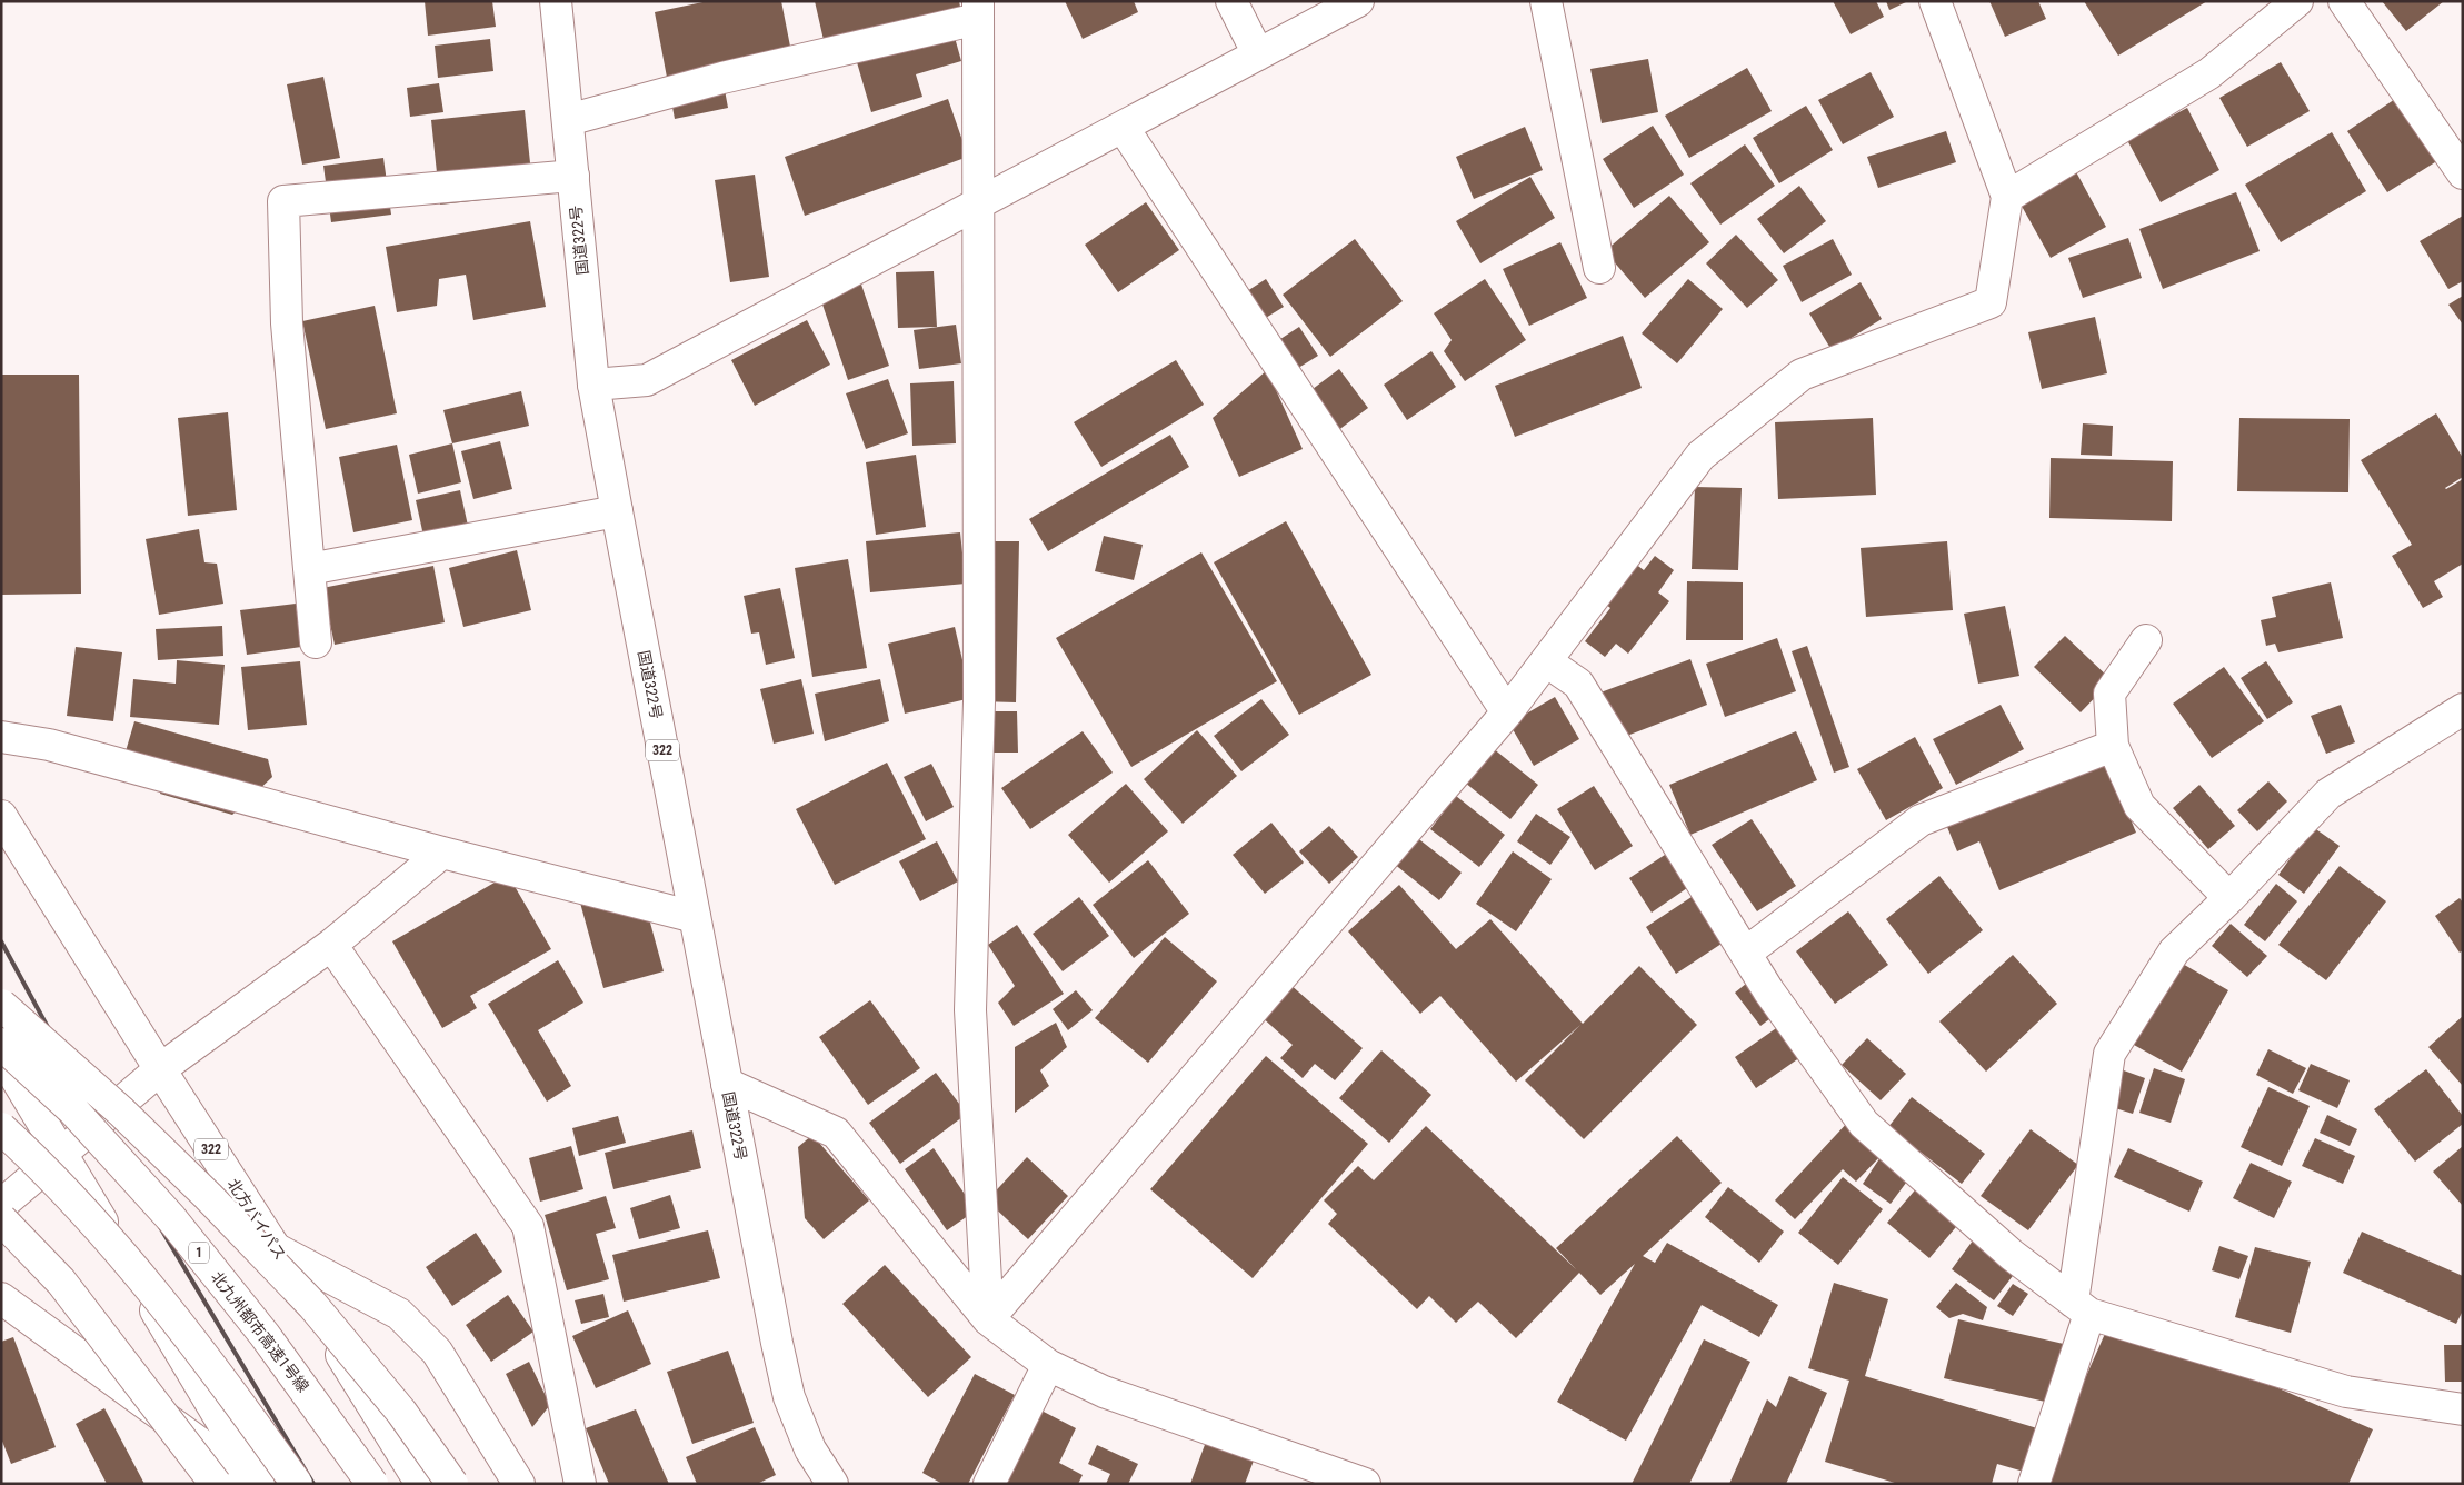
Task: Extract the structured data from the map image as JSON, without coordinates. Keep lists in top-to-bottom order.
{
  "streets": {
    "main road": [
      "国道322号",
      "322",
      "北方バイパス",
      "1",
      "北九州都市高速1号線"
    ]
  }
}
